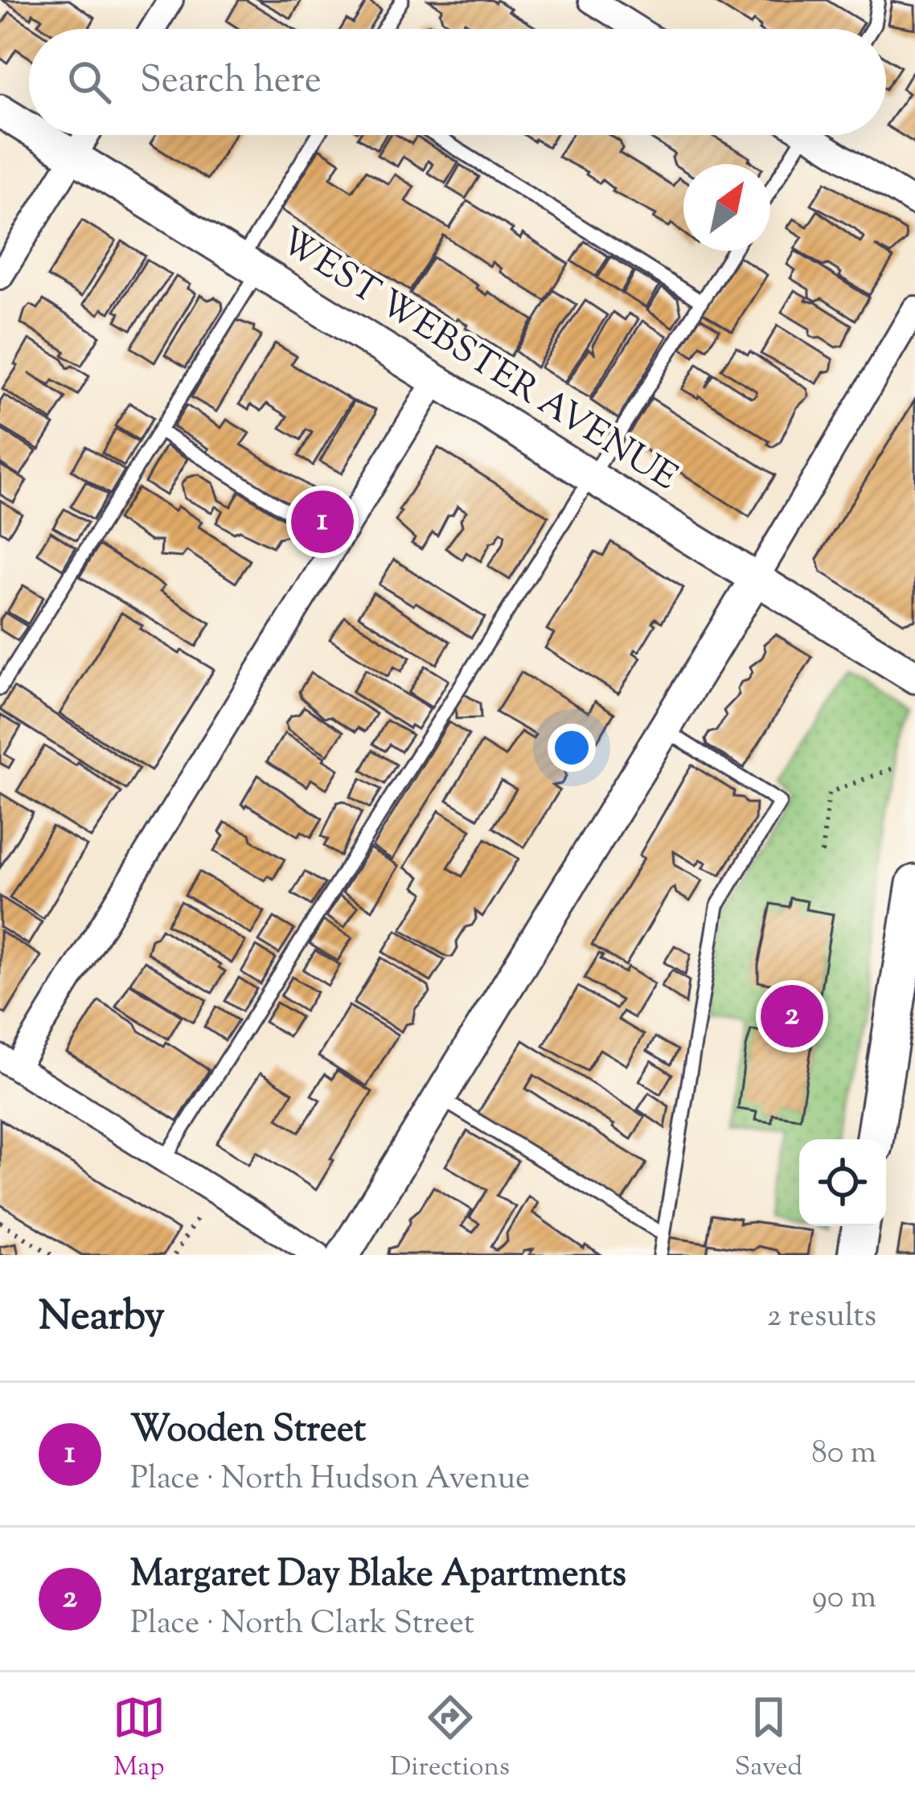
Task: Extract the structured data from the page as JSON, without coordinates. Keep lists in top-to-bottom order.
{
  "streets": {
    "street": ["WEST WEBSTER AVENUE"]
  },
  "north": "top right",
  "page": {
    "search": "Search here",
    "pins": ["1", "2"],
    "heading": ["Nearby", "2 results"],
    "list": [
      {
        "mark": "1",
        "name": "Wooden Street",
        "note": "Place · North Hudson Avenue",
        "value": "80 m"
      },
      {
        "mark": "2",
        "name": "Margaret Day Blake Apartments",
        "note": "Place · North Clark Street",
        "value": "90 m"
      }
    ],
    "nav": ["Map", "Directions", "Saved"]
  }
}
